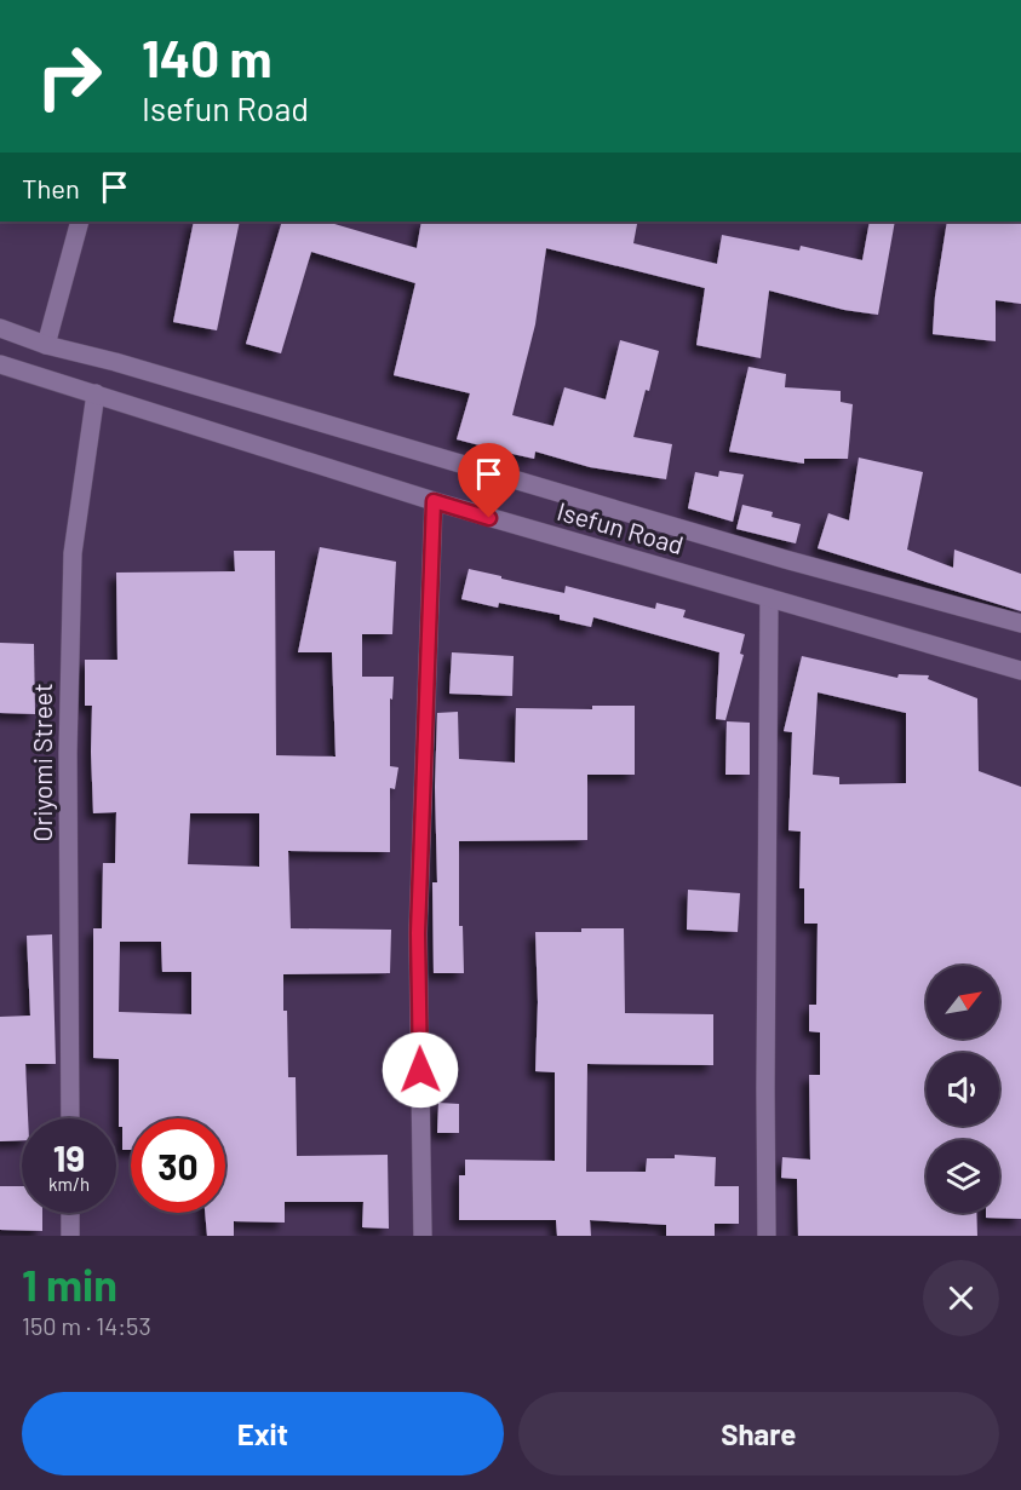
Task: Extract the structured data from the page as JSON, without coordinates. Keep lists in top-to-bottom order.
{
  "streets": {
    "street": ["Isefun Road", "Oriyomi Street"]
  },
  "crossings": [
    ["Isefun Road", "Oriyomi Street"]
  ],
  "north": "top right",
  "page": {
    "turn": ["140 m", "Isefun Road"],
    "then": "Then",
    "speed": "19 km/h",
    "limit": "30",
    "heading": ["1 min", "150 m · 14:53"],
    "buttons": ["Exit", "Share"]
  }
}
